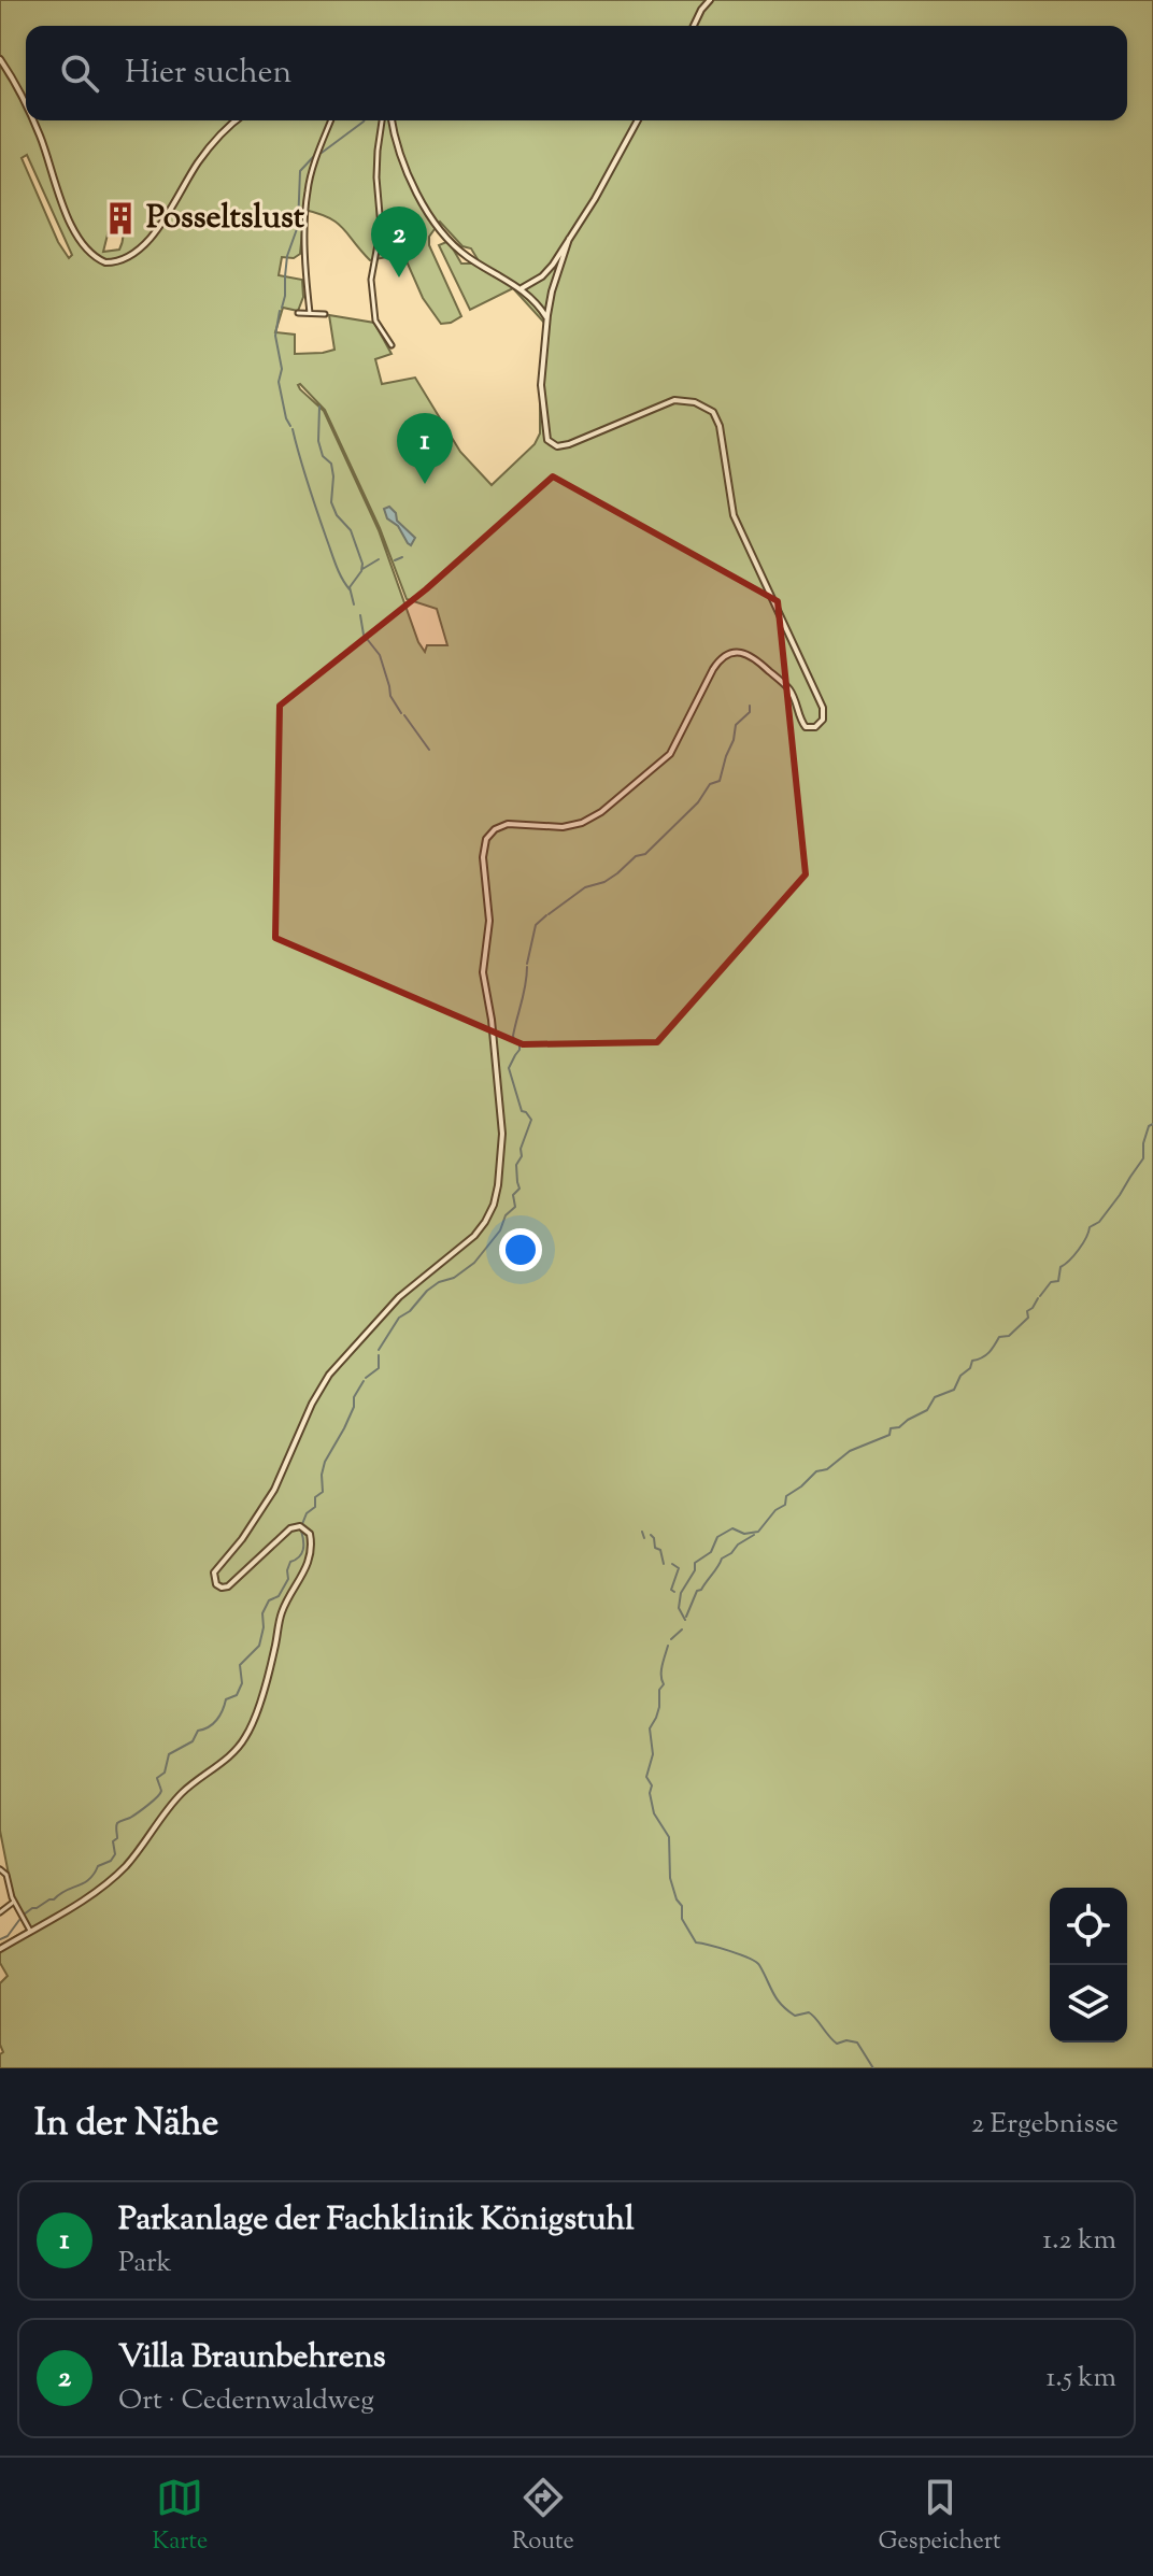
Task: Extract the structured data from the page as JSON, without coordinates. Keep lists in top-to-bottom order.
{
  "places": {
    "building": ["Posseltslust"]
  },
  "page": {
    "search": "Hier suchen",
    "pins": ["2", "1"],
    "heading": ["In der Nähe", "2 Ergebnisse"],
    "list": [
      {
        "mark": "1",
        "name": "Parkanlage der Fachklinik Königstuhl",
        "note": "Park",
        "value": "1.2 km"
      },
      {
        "mark": "2",
        "name": "Villa Braunbehrens",
        "note": "Ort · Cedernwaldweg",
        "value": "1.5 km"
      }
    ],
    "nav": ["Karte", "Route", "Gespeichert"]
  }
}
